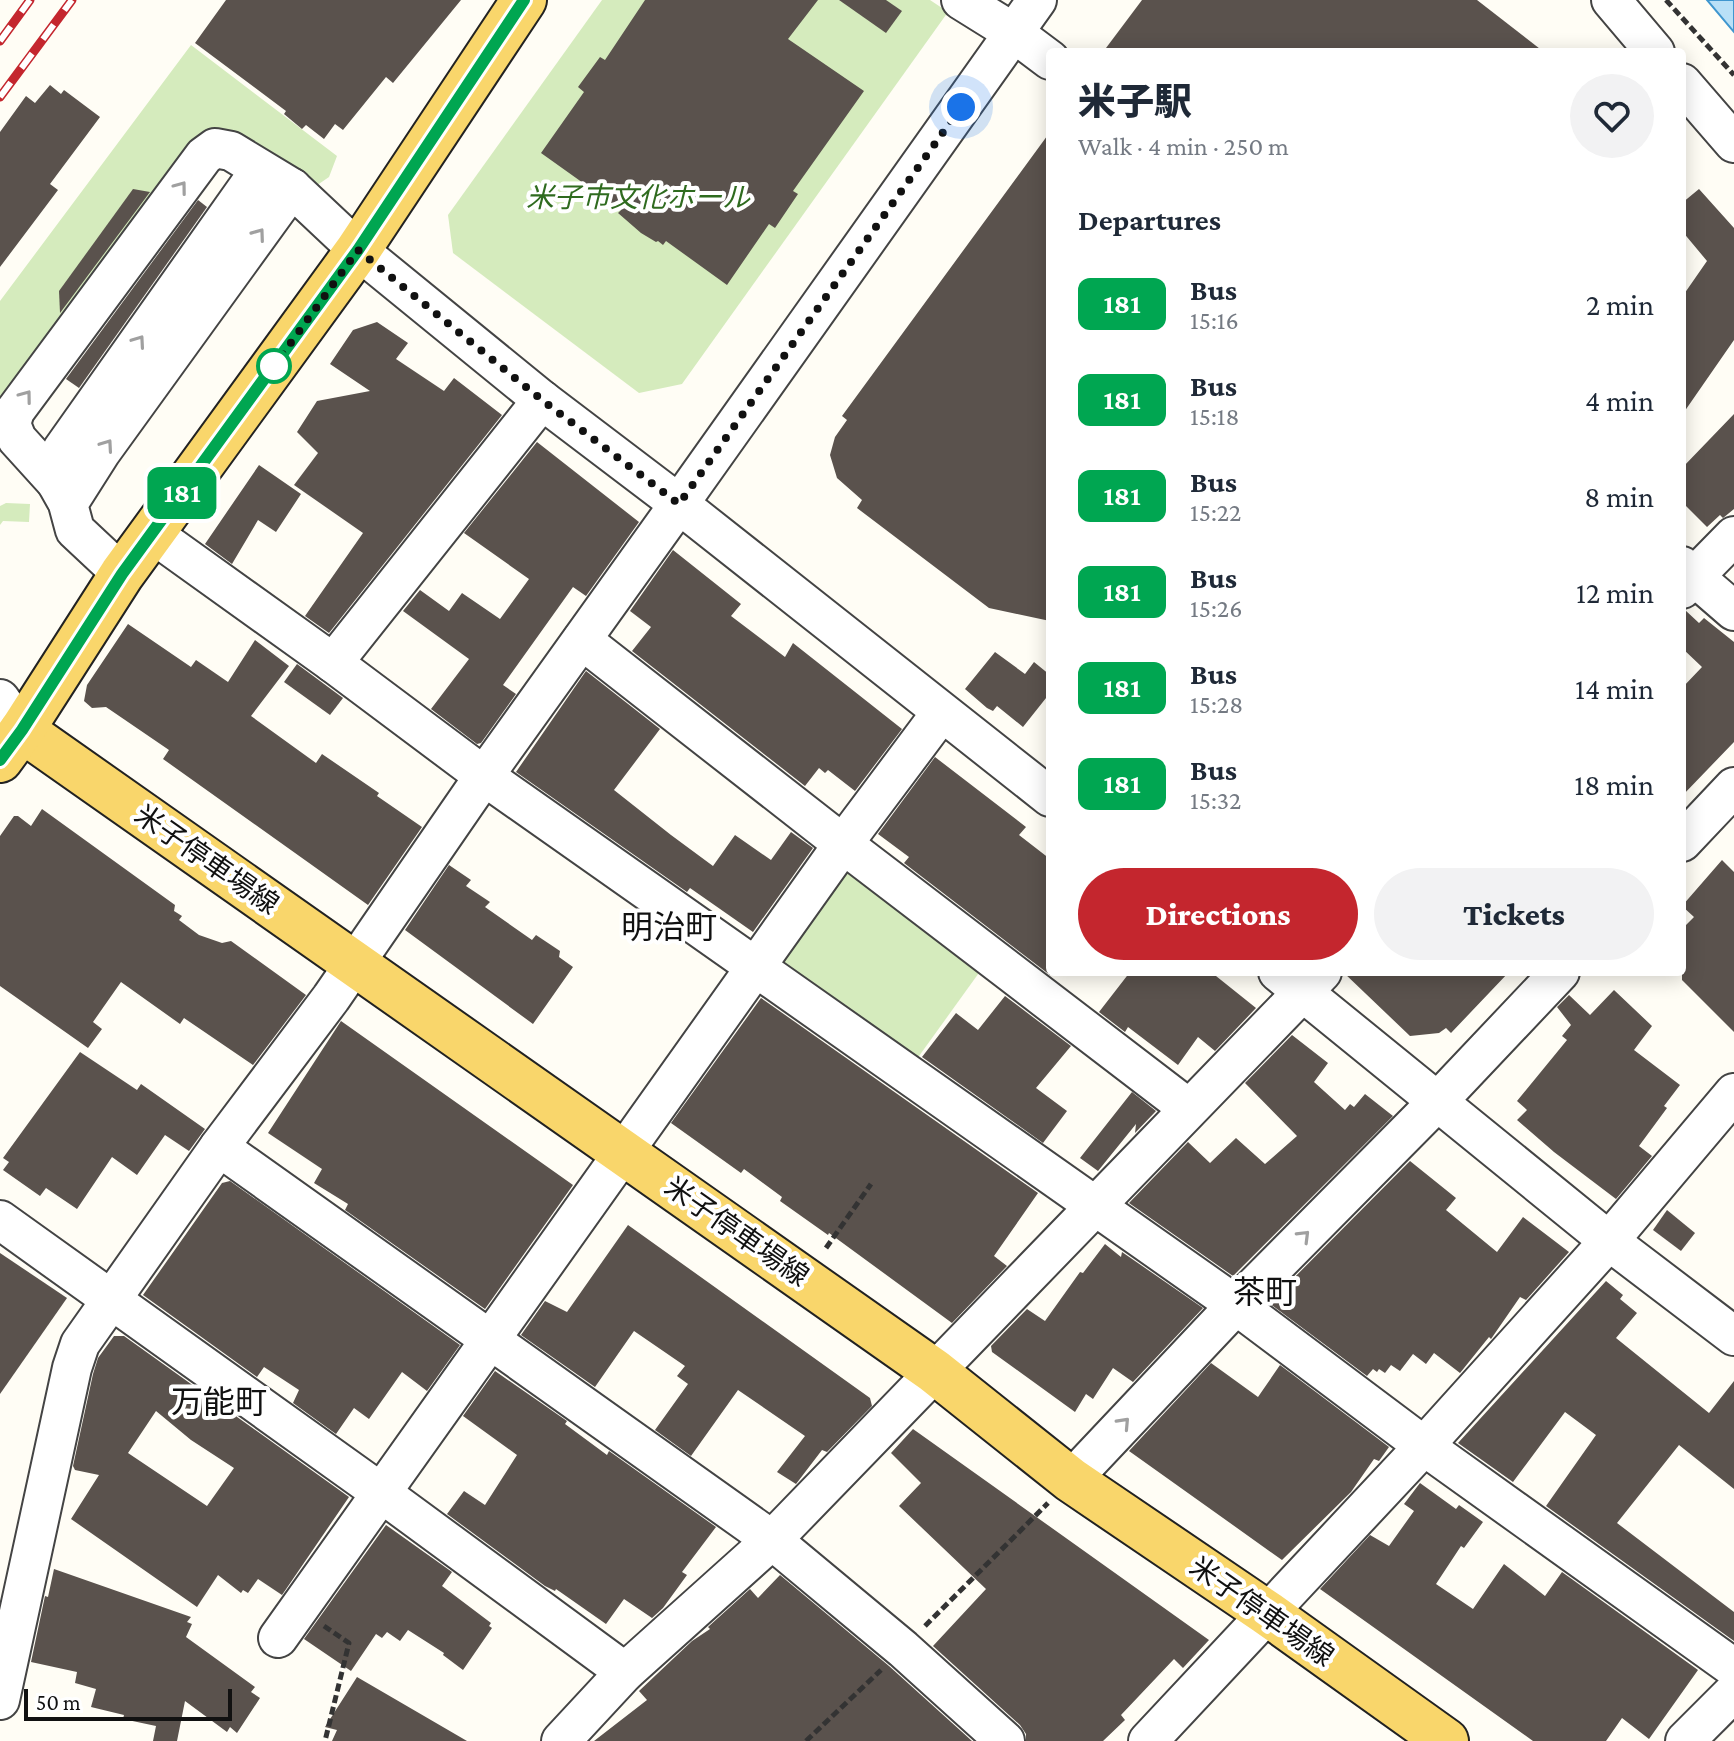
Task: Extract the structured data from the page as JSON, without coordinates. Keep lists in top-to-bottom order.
{
  "streets": {
    "main road": ["米子停車場線"]
  },
  "districts": ["明治町", "茶町", "万能町"],
  "parks": ["米子市文化ホール"],
  "lines": ["bus line 181"],
  "scale_bar": "50 m",
  "page": {
    "on_map": "181",
    "heading": [
      ["米子駅", "Walk · 4 min · 250 m"],
      "Departures"
    ],
    "list": [
      {
        "mark": "181",
        "name": "Bus",
        "note": "15:16",
        "value": "2 min"
      },
      {
        "mark": "181",
        "name": "Bus",
        "note": "15:18",
        "value": "4 min"
      },
      {
        "mark": "181",
        "name": "Bus",
        "note": "15:22",
        "value": "8 min"
      },
      {
        "mark": "181",
        "name": "Bus",
        "note": "15:26",
        "value": "12 min"
      },
      {
        "mark": "181",
        "name": "Bus",
        "note": "15:28",
        "value": "14 min"
      },
      {
        "mark": "181",
        "name": "Bus",
        "note": "15:32",
        "value": "18 min"
      }
    ],
    "buttons": ["Directions", "Tickets"],
    "scale": "50 m"
  }
}
